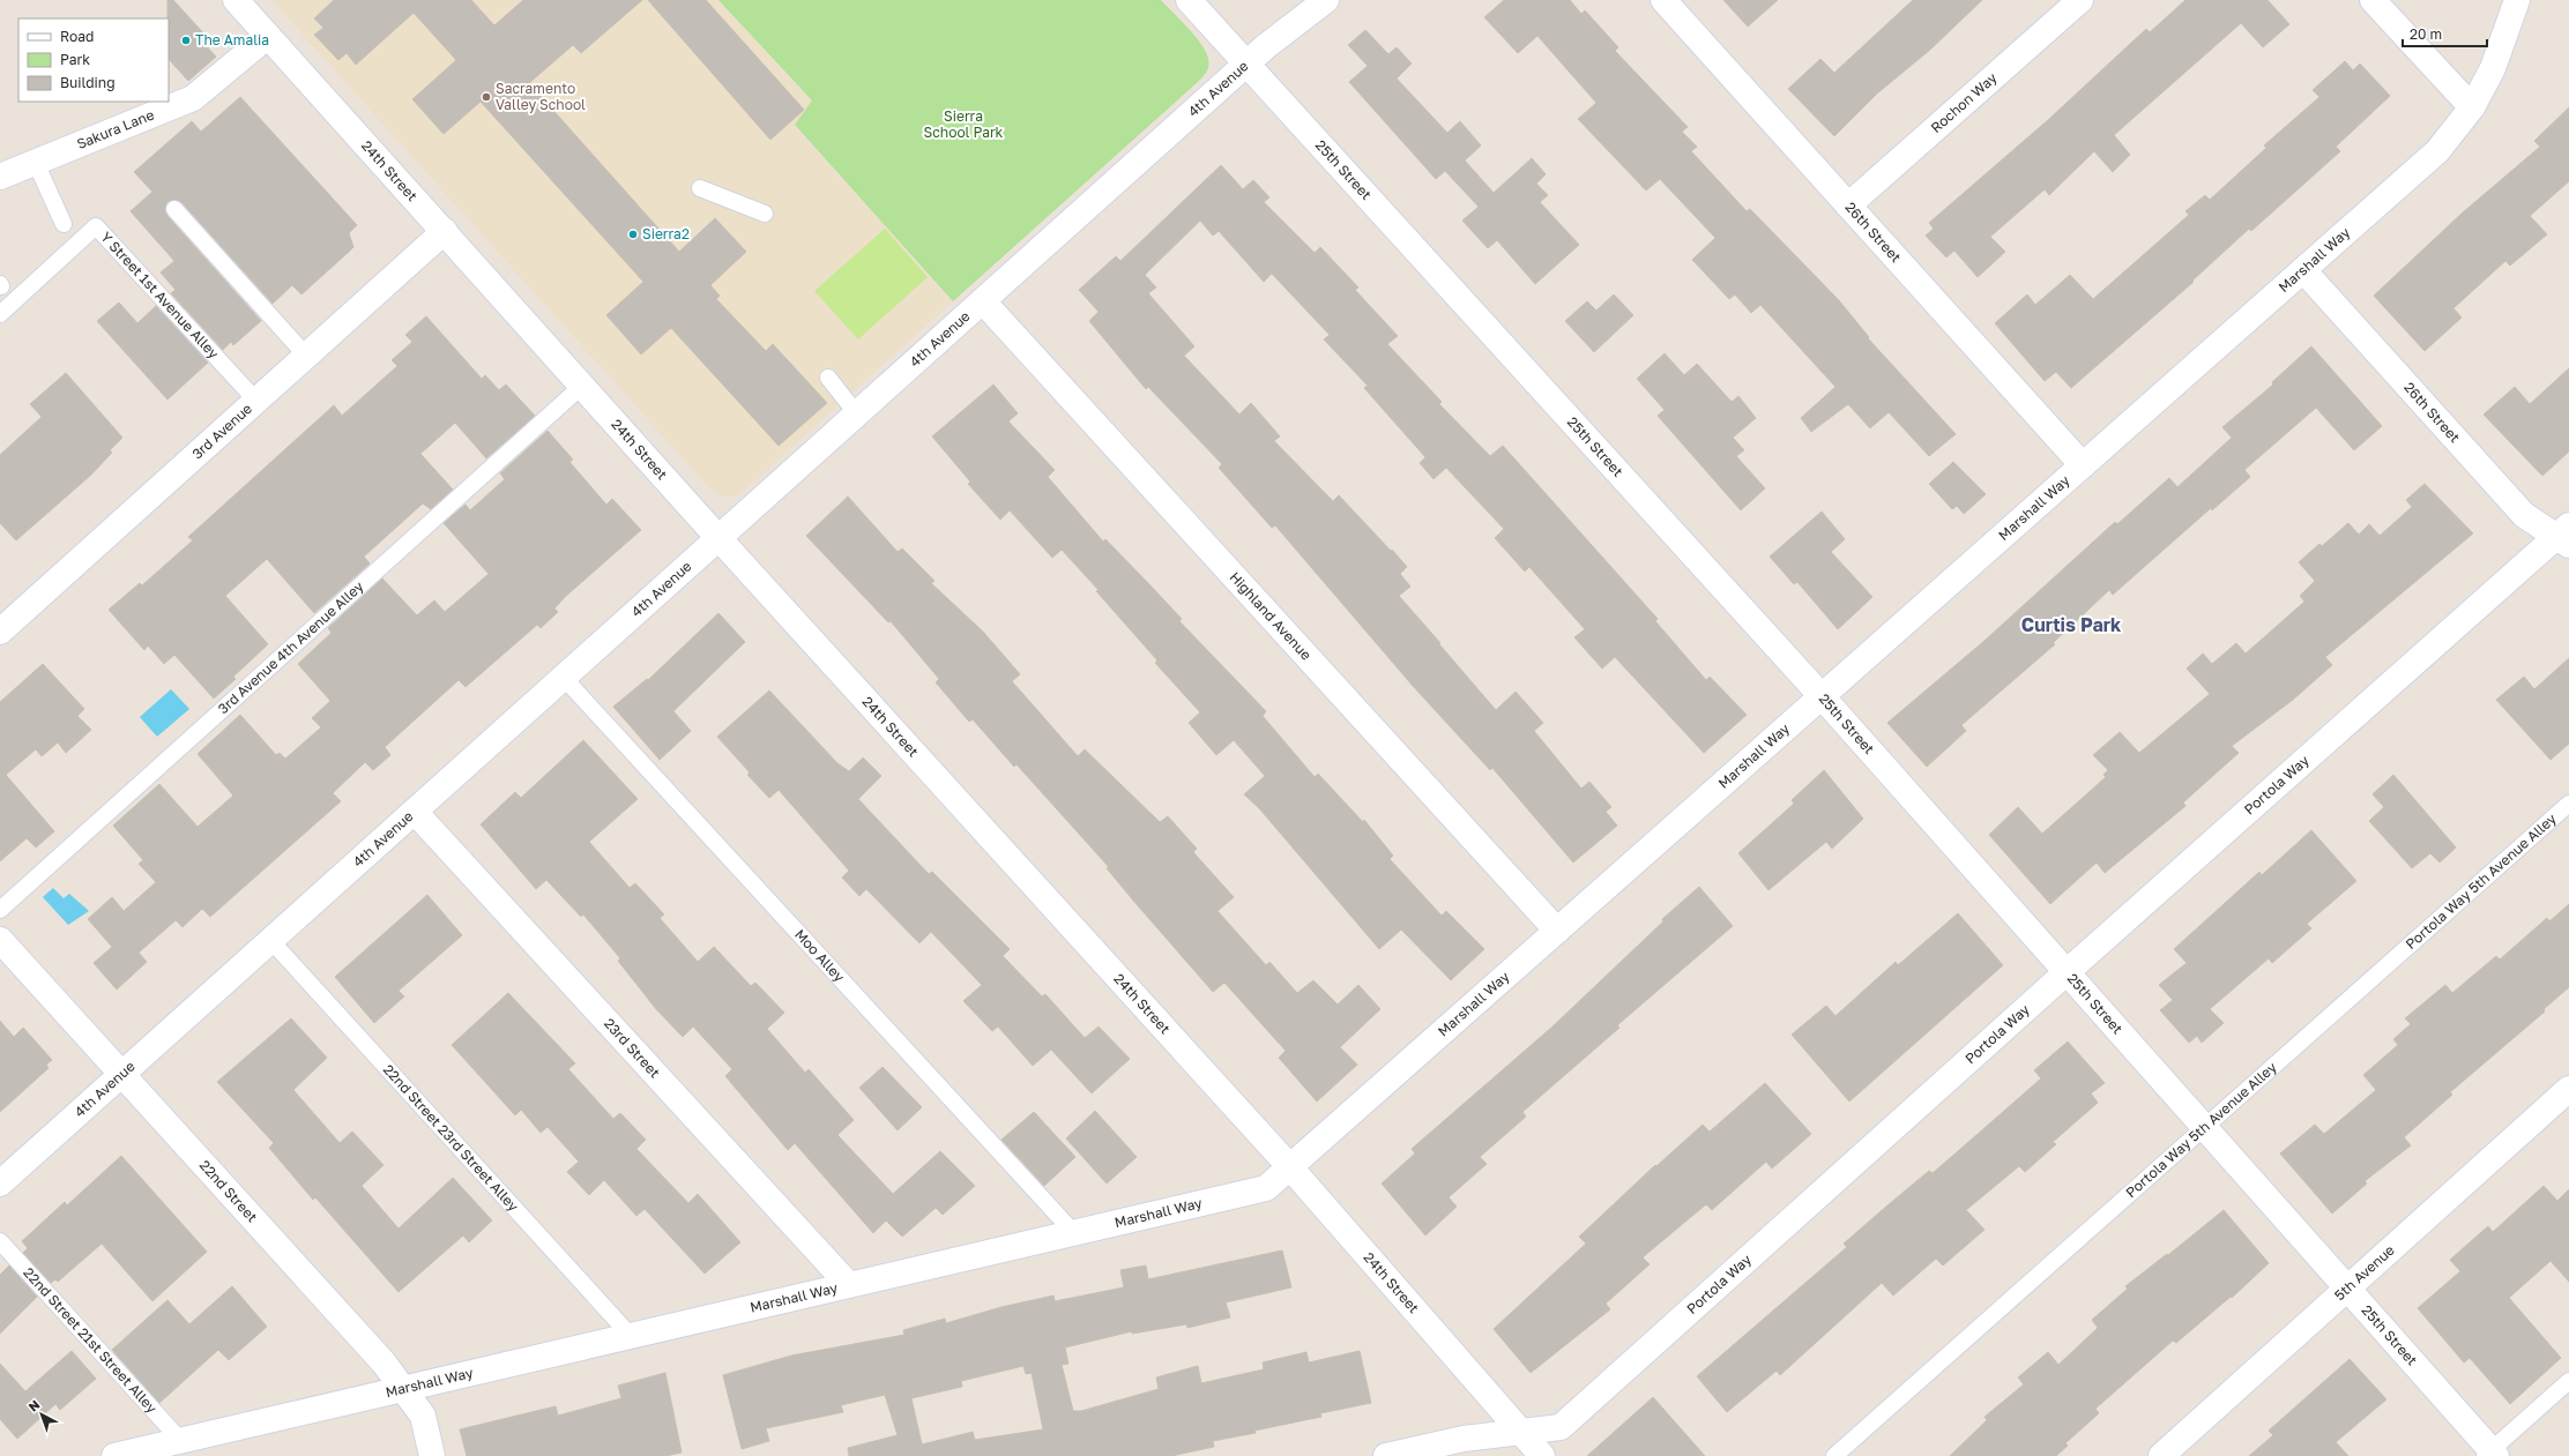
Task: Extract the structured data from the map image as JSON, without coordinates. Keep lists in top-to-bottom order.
{
  "streets": {
    "street": [
      "4th Avenue",
      "Rochon Way",
      "Sakura Lane",
      "24th Street",
      "25th Street",
      "26th Street",
      "Marshall Way",
      "3rd Avenue",
      "Highland Avenue",
      "Portola Way",
      "23rd Street",
      "22nd Street",
      "5th Avenue"
    ],
    "lane": [
      "Y Street 1st Avenue Alley",
      "3rd Avenue 4th Avenue Alley",
      "Portola Way 5th Avenue Alley",
      "Moo Alley",
      "22nd Street 23rd Street Alley",
      "22nd Street 21st Street Alley"
    ]
  },
  "crossings": [
    ["4th Avenue", "24th Street"],
    ["4th Avenue", "25th Street"],
    ["4th Avenue", "Highland Avenue"],
    ["4th Avenue", "Moo Alley"],
    ["4th Avenue", "23rd Street"],
    ["4th Avenue", "22nd Street 23rd Street Alley"],
    ["4th Avenue", "22nd Street"],
    ["Rochon Way", "26th Street"],
    ["Sakura Lane", "24th Street"],
    ["24th Street", "Marshall Way"],
    ["24th Street", "3rd Avenue"],
    ["24th Street", "3rd Avenue 4th Avenue Alley"],
    ["24th Street", "Portola Way"],
    ["25th Street", "Marshall Way"],
    ["25th Street", "Portola Way"],
    ["25th Street", "Portola Way 5th Avenue Alley"],
    ["25th Street", "5th Avenue"],
    ["26th Street", "Marshall Way"],
    ["26th Street", "Portola Way"],
    ["Marshall Way", "Highland Avenue"],
    ["Marshall Way", "Moo Alley"],
    ["Marshall Way", "23rd Street"],
    ["Marshall Way", "22nd Street 23rd Street Alley"],
    ["Marshall Way", "22nd Street"],
    ["Marshall Way", "22nd Street 21st Street Alley"],
    ["Y Street 1st Avenue Alley", "3rd Avenue"]
  ],
  "districts": ["Curtis Park"],
  "parks": ["Sierra School Park"],
  "places": ["The Amalia", "Sacramento Valley School", "Sierra2"],
  "legend": ["Road", "Park", "Building"],
  "scale_bar": "20 m",
  "north": "top left"
}
